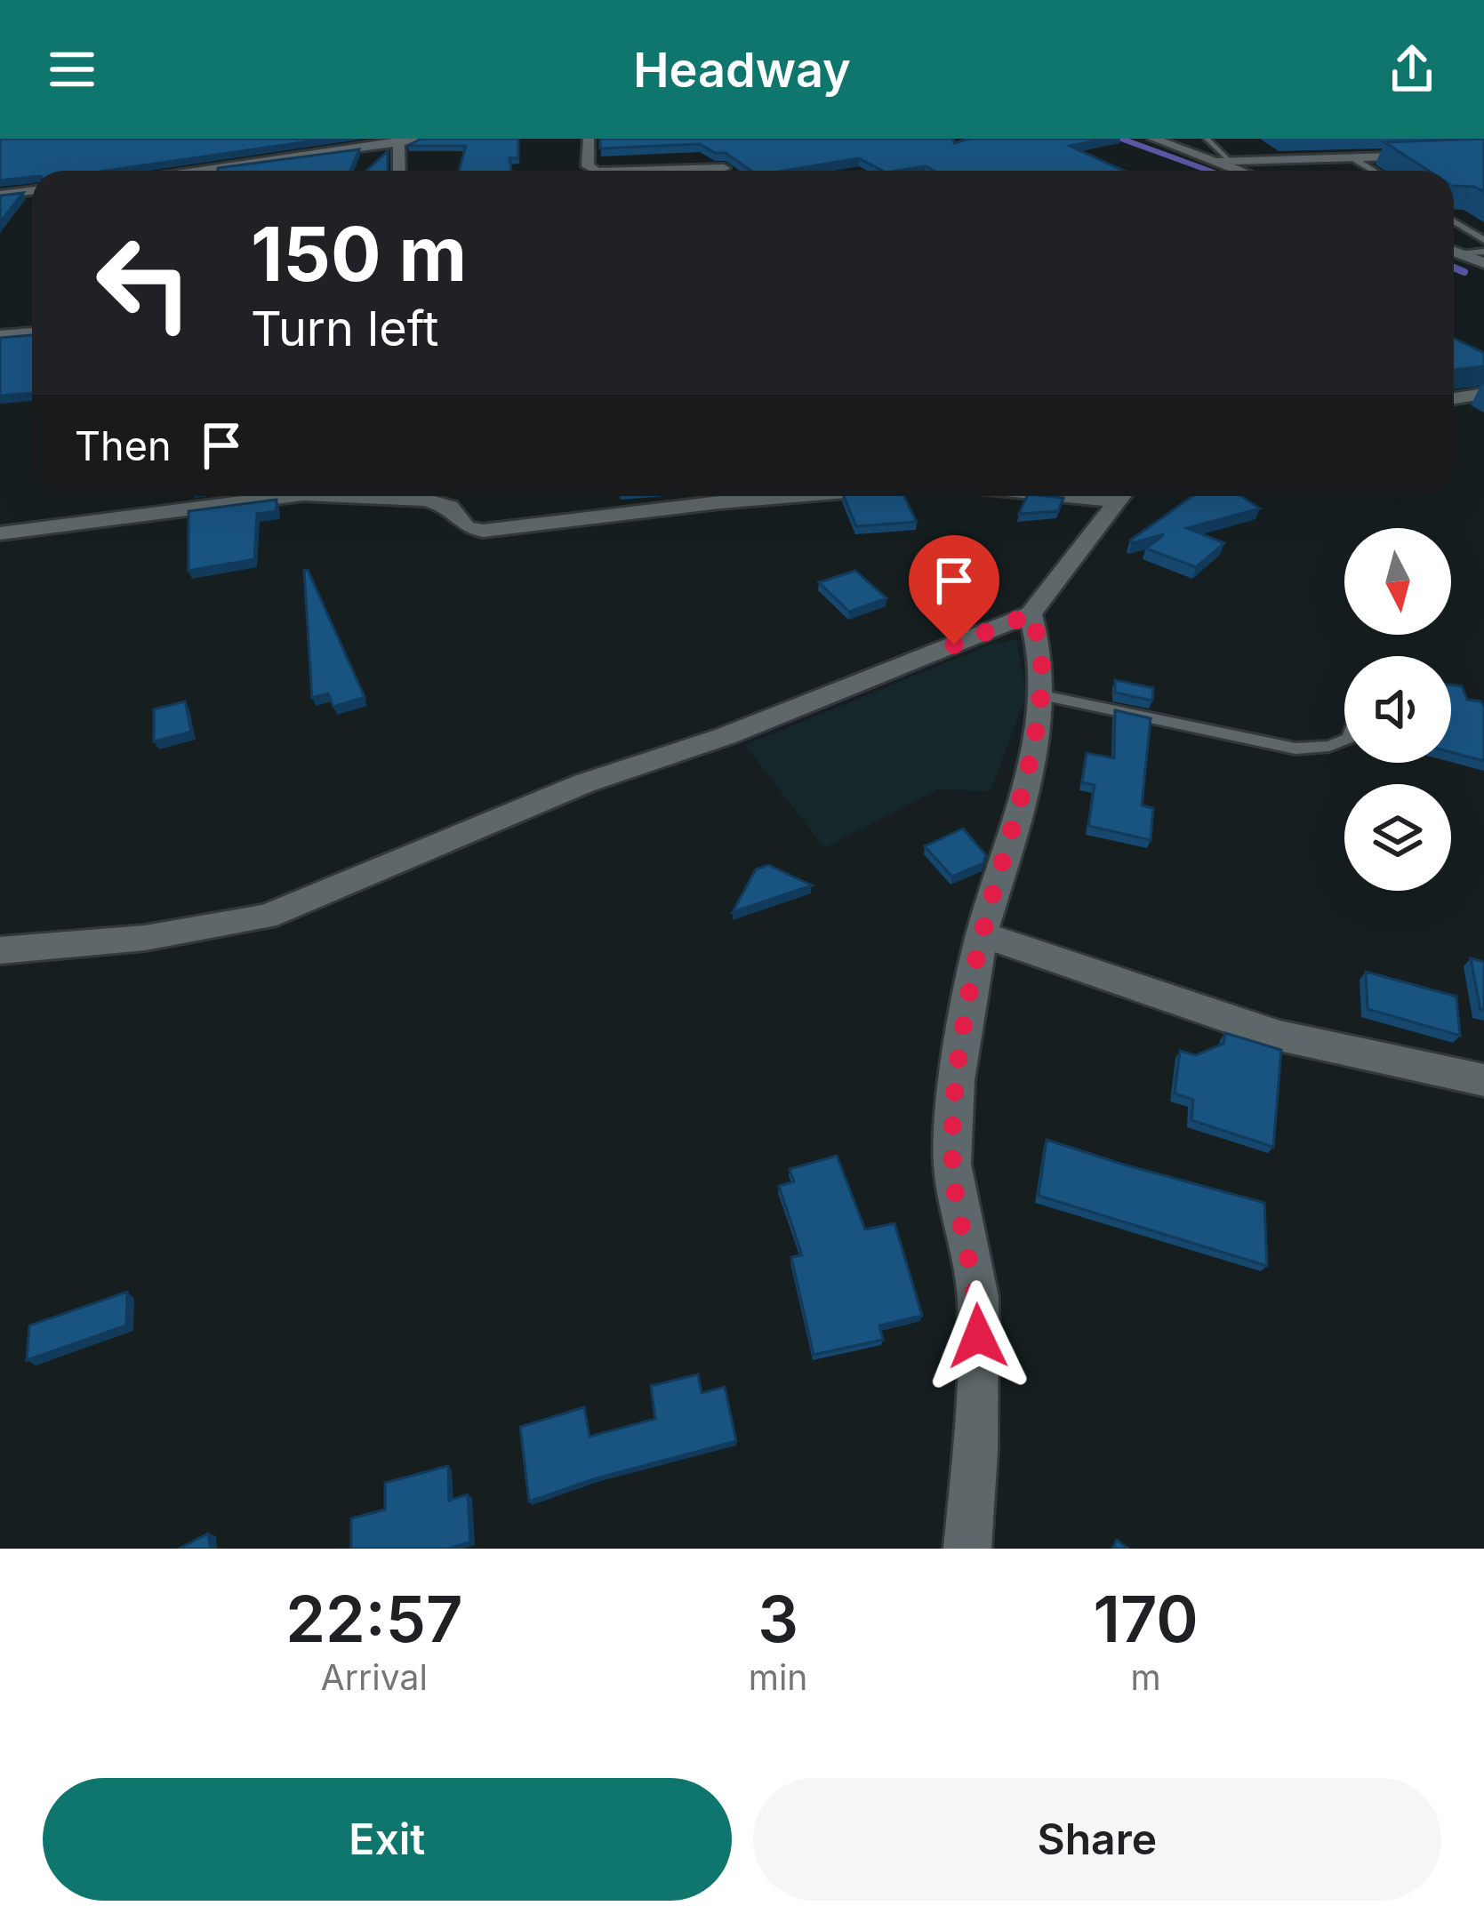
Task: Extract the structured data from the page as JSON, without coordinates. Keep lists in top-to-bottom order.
{
  "north": "bottom",
  "page": {
    "header": "Headway",
    "turn": ["150 m", "Turn left"],
    "then": "Then",
    "eta": [
      "22:57",
      "Arrival",
      "3",
      "min",
      "170",
      "m"
    ],
    "buttons": ["Exit", "Share"]
  }
}
